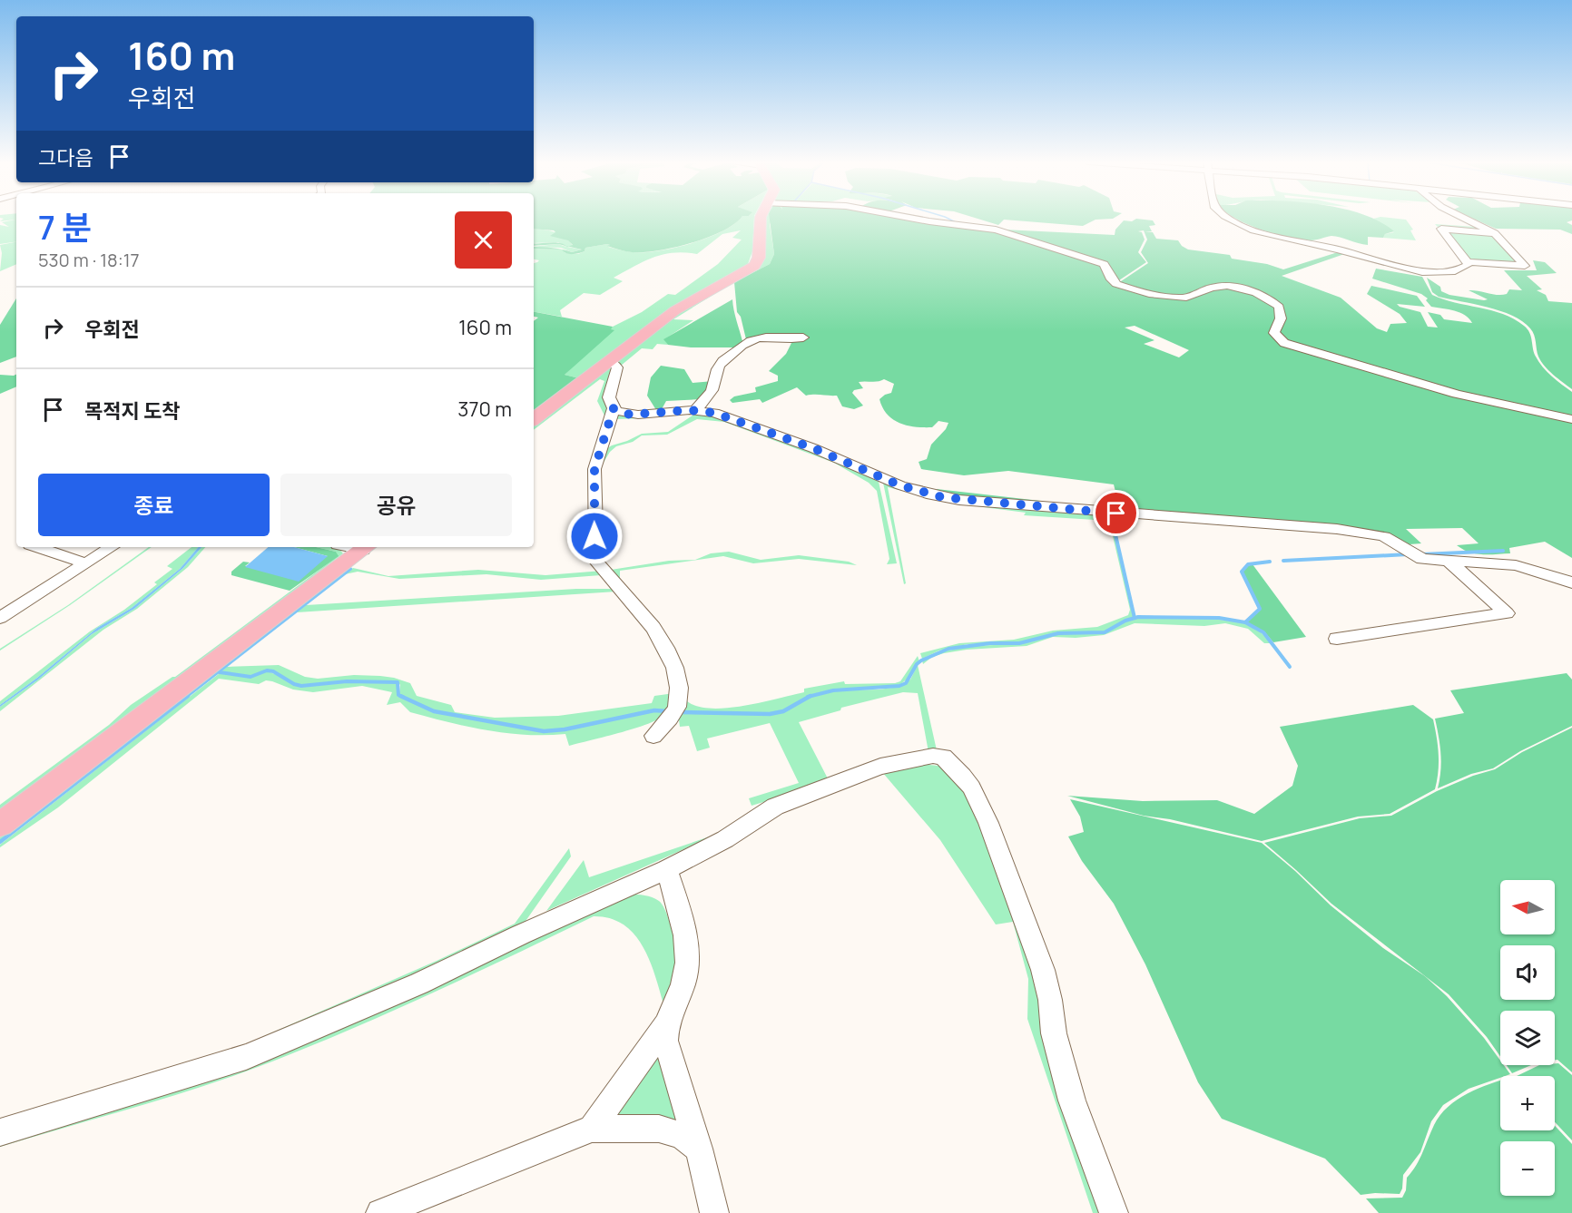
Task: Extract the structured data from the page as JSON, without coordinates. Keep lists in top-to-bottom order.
{
  "north": "left",
  "page": {
    "turn": ["160 m", "우회전"],
    "then": "그다음",
    "heading": ["7 분", "530 m · 18:17"],
    "list": [
      {
        "name": "우회전",
        "value": "160 m"
      },
      {
        "name": "목적지 도착",
        "value": "370 m"
      }
    ],
    "buttons": ["종료", "공유"],
    "map_buttons": ["+", "−"]
  }
}
